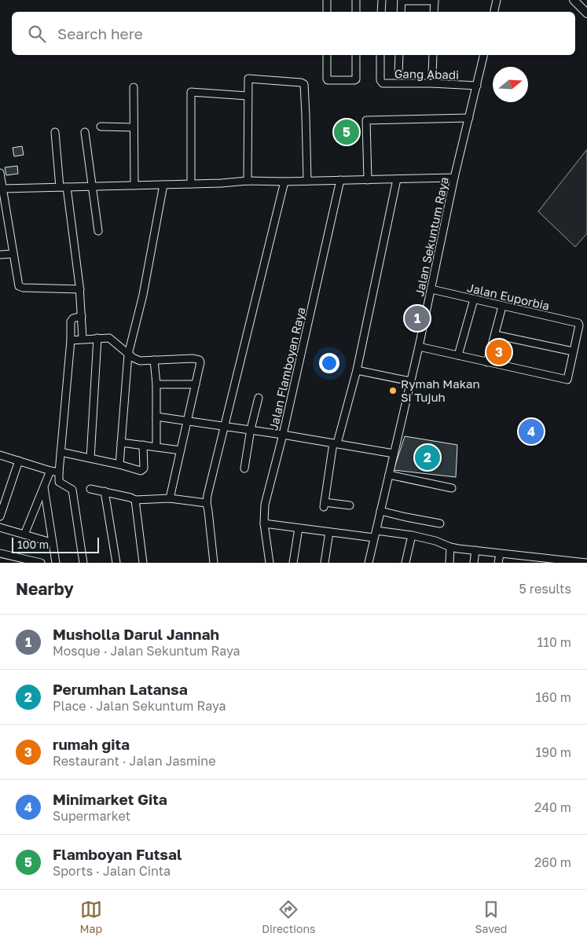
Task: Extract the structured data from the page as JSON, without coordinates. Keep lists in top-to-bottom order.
{
  "streets": {
    "street": [
      "Gang Abadi",
      "Jalan Sekuntum Raya",
      "Jalan Euporbia",
      "Jalan Flamboyan Raya"
    ]
  },
  "crossings": [
    ["Gang Abadi", "Jalan Sekuntum Raya"],
    ["Jalan Sekuntum Raya", "Jalan Euporbia"]
  ],
  "places": ["Rymah Makan Si Tujuh"],
  "scale_bar": "100 m",
  "north": "right",
  "page": {
    "search": "Search here",
    "pins": [
      "5",
      "1",
      "3",
      "4",
      "2"
    ],
    "scale": "100 m",
    "heading": ["Nearby", "5 results"],
    "list": [
      {
        "mark": "1",
        "name": "Musholla Darul Jannah",
        "note": "Mosque · Jalan Sekuntum Raya",
        "value": "110 m"
      },
      {
        "mark": "2",
        "name": "Perumhan Latansa",
        "note": "Place · Jalan Sekuntum Raya",
        "value": "160 m"
      },
      {
        "mark": "3",
        "name": "rumah gita",
        "note": "Restaurant · Jalan Jasmine",
        "value": "190 m"
      },
      {
        "mark": "4",
        "name": "Minimarket Gita",
        "note": "Supermarket",
        "value": "240 m"
      },
      {
        "mark": "5",
        "name": "Flamboyan Futsal",
        "note": "Sports · Jalan Cinta",
        "value": "260 m"
      }
    ],
    "nav": ["Map", "Directions", "Saved"]
  }
}
